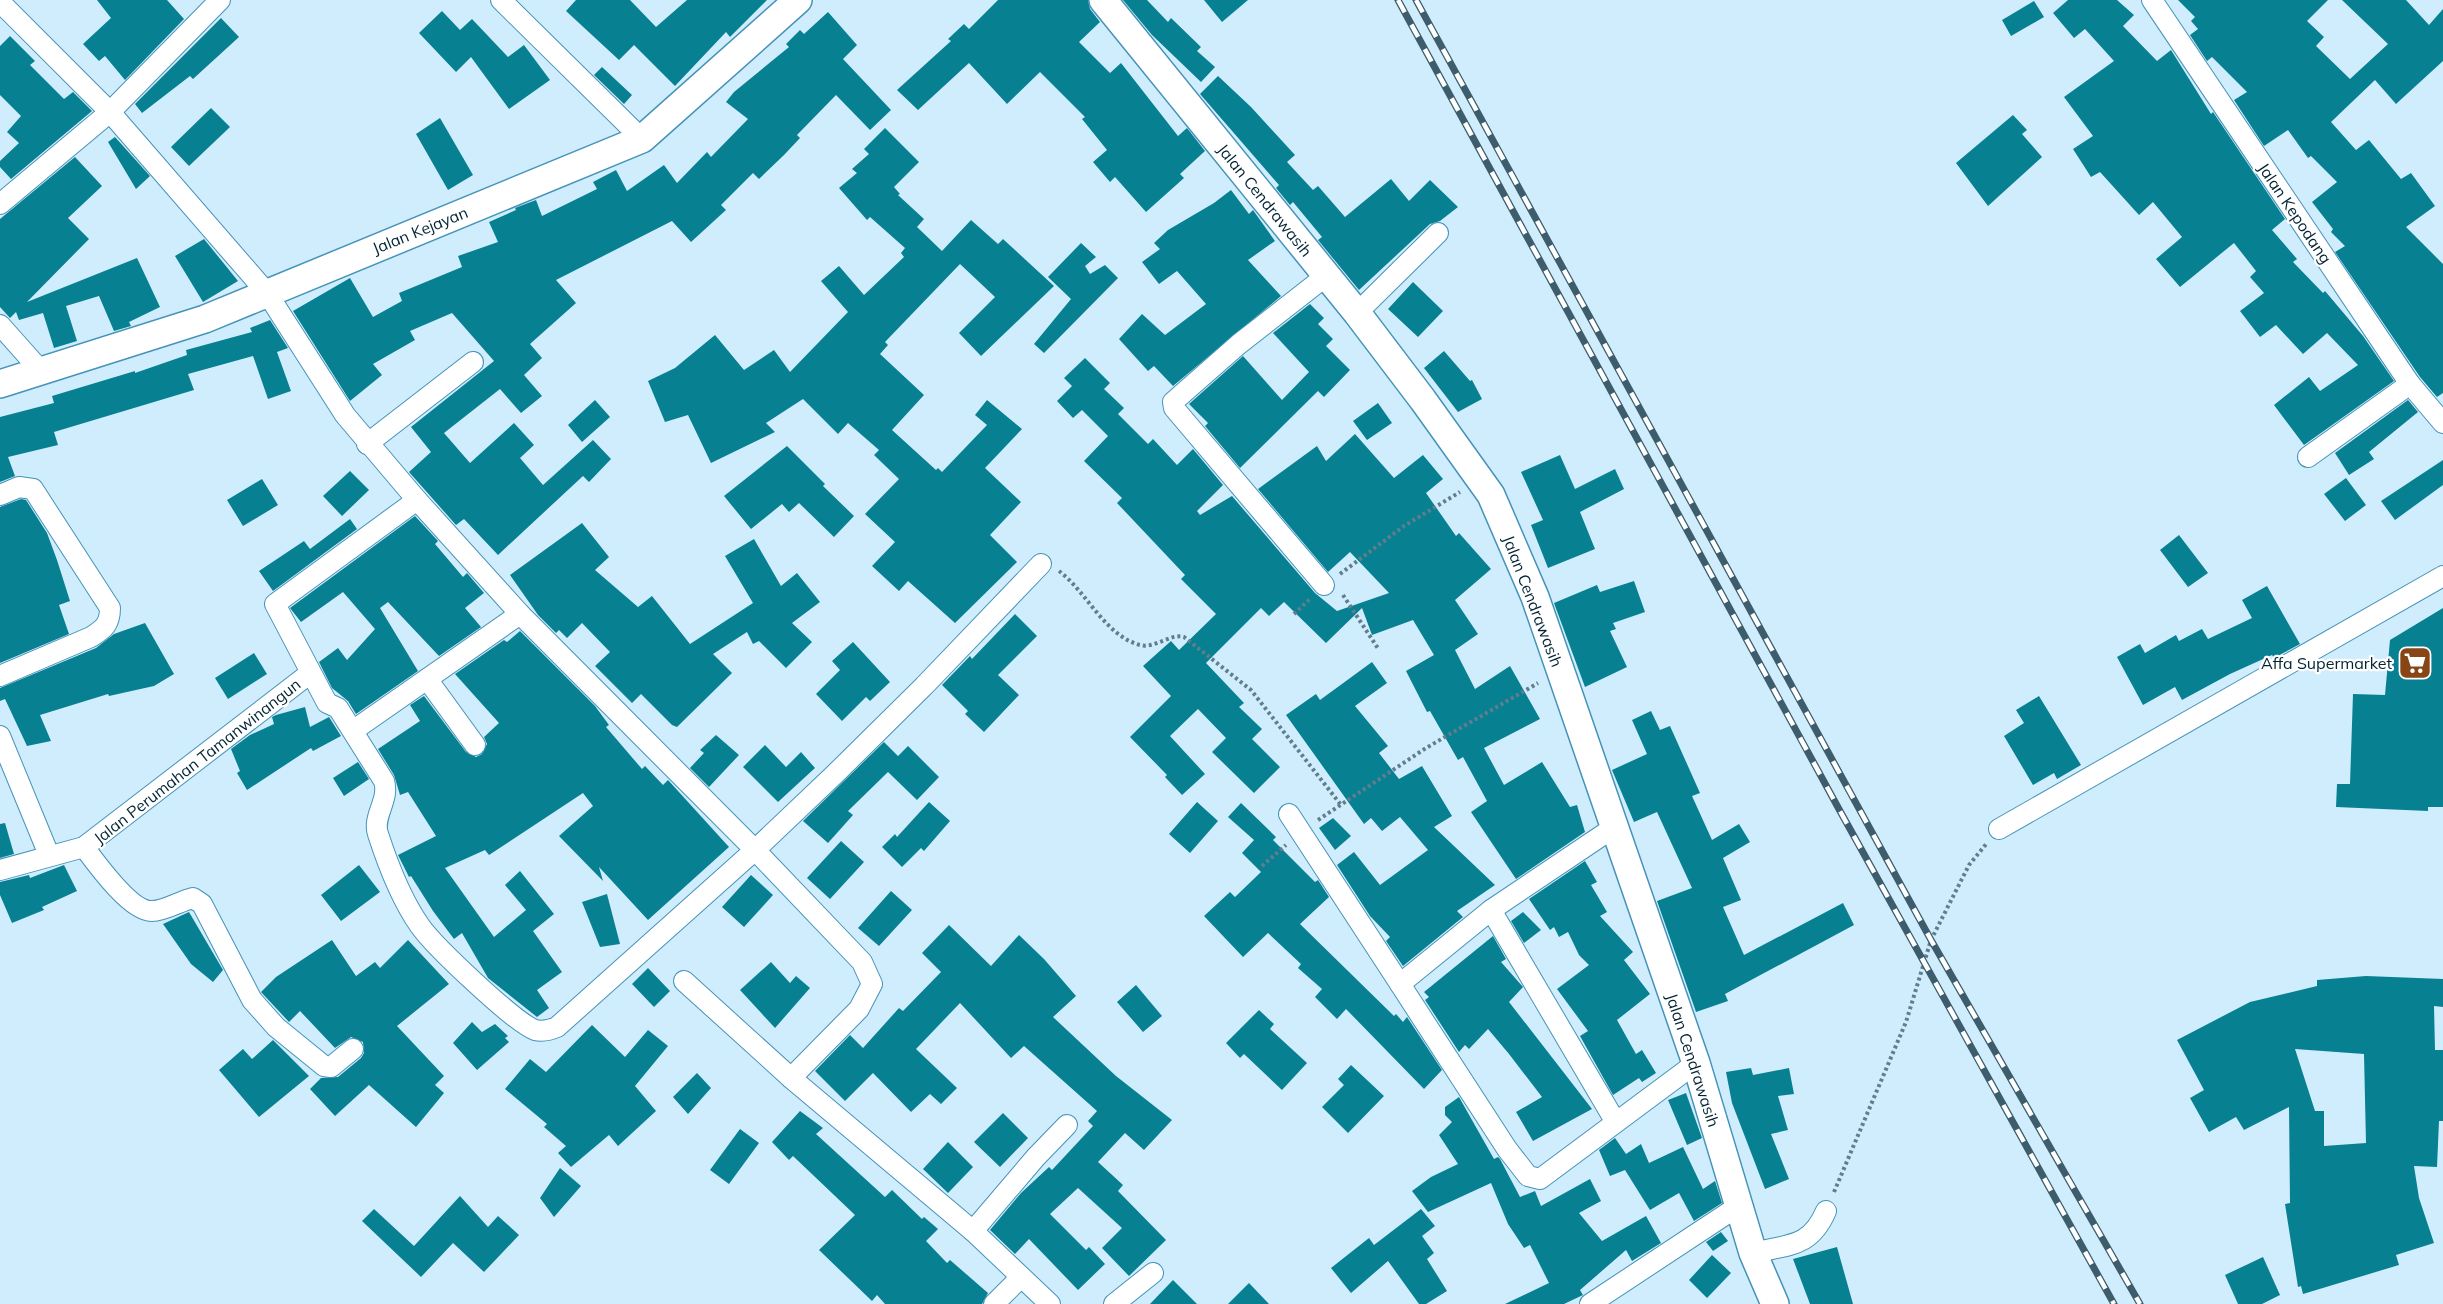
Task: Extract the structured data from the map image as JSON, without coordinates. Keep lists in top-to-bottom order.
{
  "streets": {
    "main road": ["Jalan Cendrawasih", "Jalan Kejayan"],
    "street": ["Jalan Kepodang", "Jalan Perumahan Tamanwinangun"]
  },
  "places": {
    "supermarket": ["Affa Supermarket"]
  }
}
